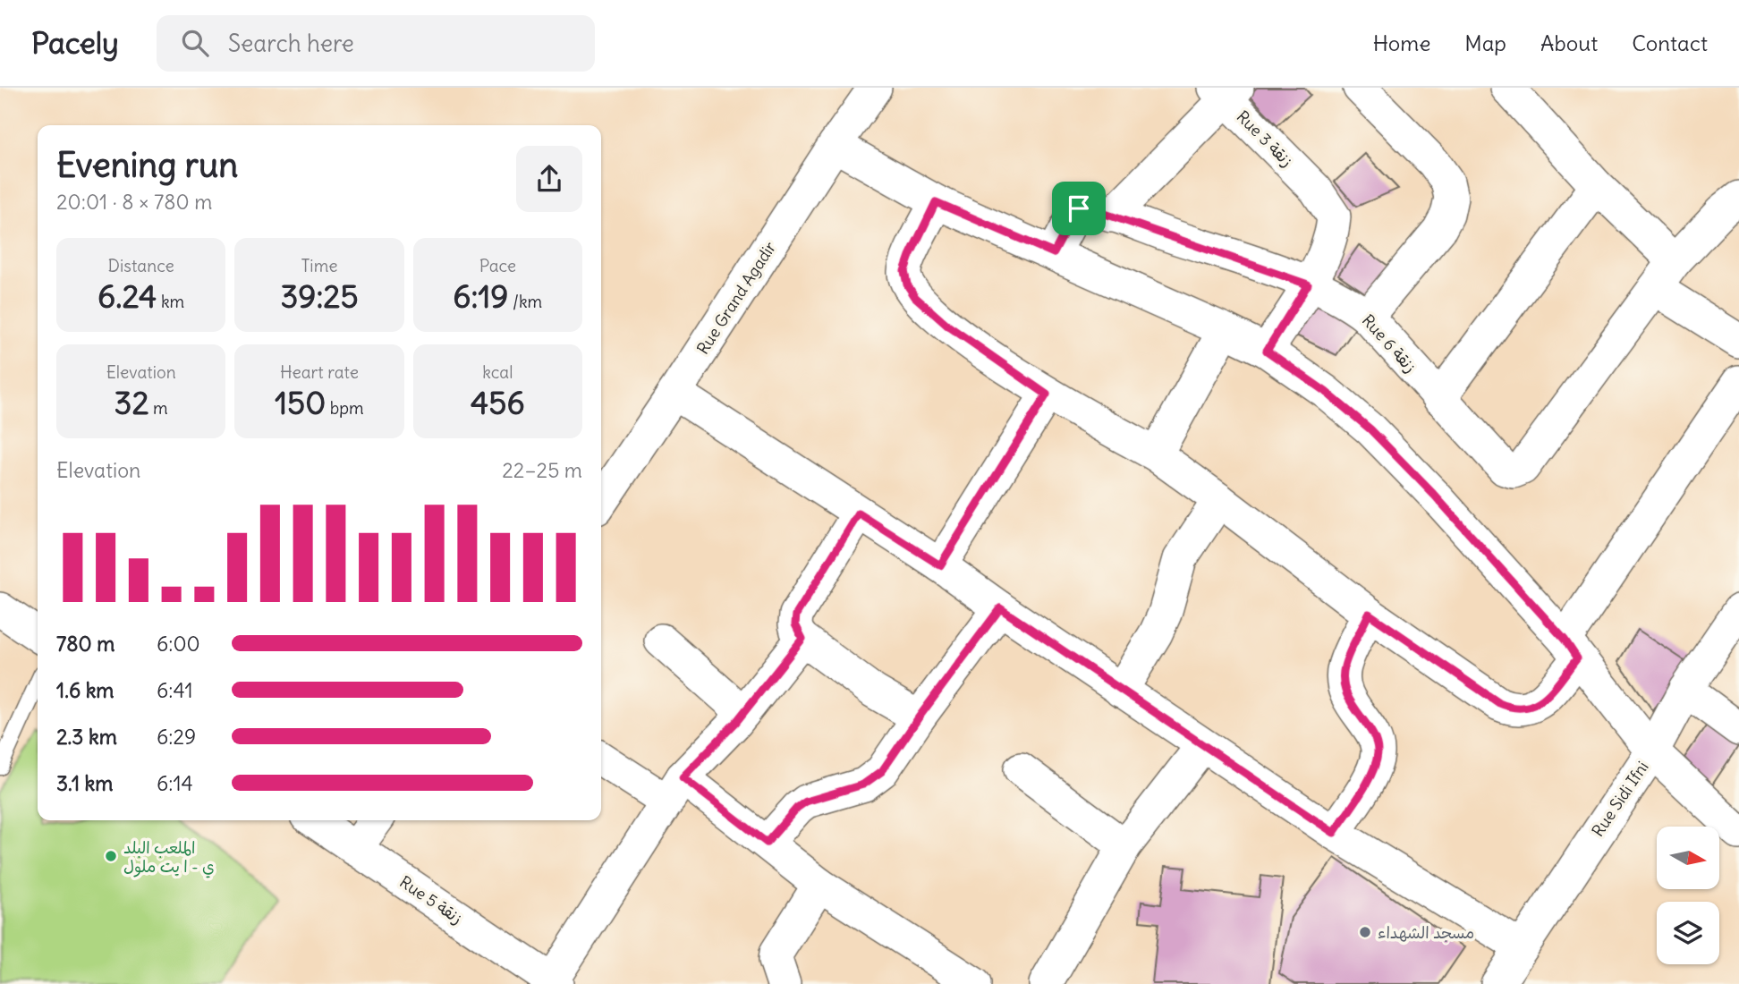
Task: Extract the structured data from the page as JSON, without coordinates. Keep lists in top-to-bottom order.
{
  "streets": {
    "street": [
      "Rue 3 زنقة",
      "Rue Grand Agadir",
      "Rue 6 زنقة",
      "Rue Sidi Ifni",
      "Rue 5 زنقة"
    ]
  },
  "crossings": [
    ["Rue 3 زنقة", "Rue 6 زنقة"]
  ],
  "places": ["الملعب البلد ي - ا يت ملول", "مسجد الشهداء"],
  "north": "right",
  "page": {
    "header": "Pacely",
    "search": "Search here",
    "nav": [
      "Home",
      "Map",
      "About",
      "Contact"
    ],
    "heading": ["Evening run", "20:01 · 8 × 780 m"],
    "stats": [
      ["Distance", "6.24 km"],
      ["Time", "39:25"],
      ["Pace", "6:19 /km"],
      ["Elevation", "32 m"],
      ["Heart rate", "150 bpm"],
      ["kcal", "456"]
    ],
    "chart": ["Elevation", "22–25 m"],
    "list": [
      {
        "name": "780 m",
        "note": "6:00"
      },
      {
        "name": "1.6 km",
        "note": "6:41"
      },
      {
        "name": "2.3 km",
        "note": "6:29"
      },
      {
        "name": "3.1 km",
        "note": "6:14"
      }
    ]
  }
}
